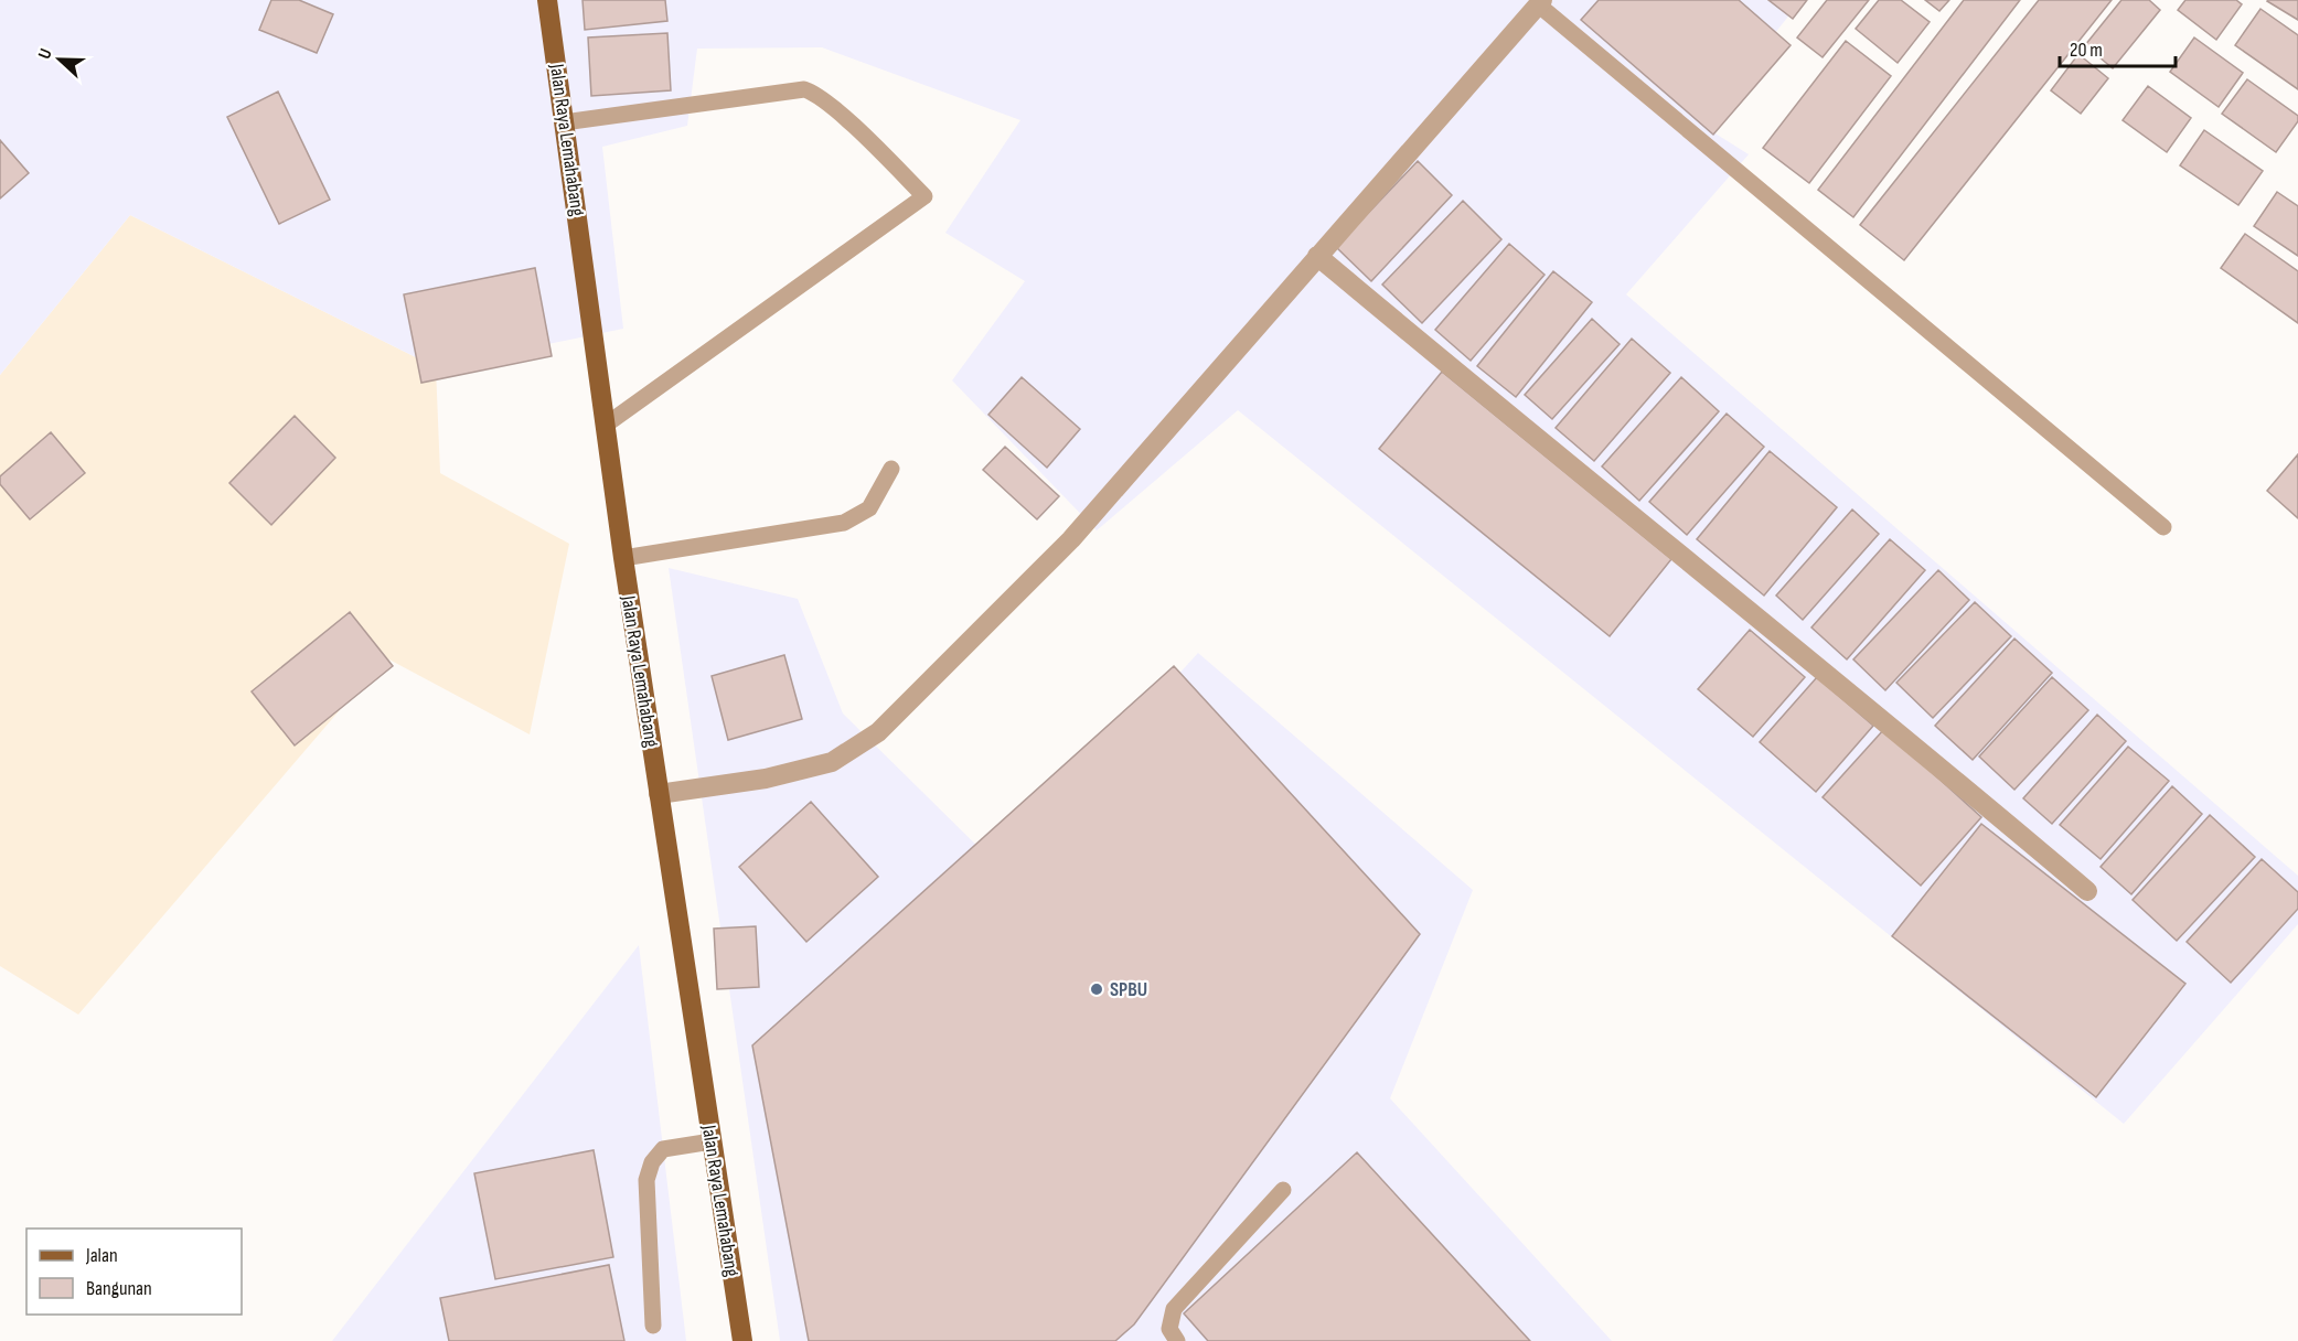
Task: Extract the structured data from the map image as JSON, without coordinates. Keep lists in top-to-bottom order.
{
  "streets": {
    "main road": ["Jalan Raya Lemahabang"]
  },
  "places": ["SPBU"],
  "legend": ["Jalan", "Bangunan"],
  "scale_bar": "20 m",
  "north": "left"
}
